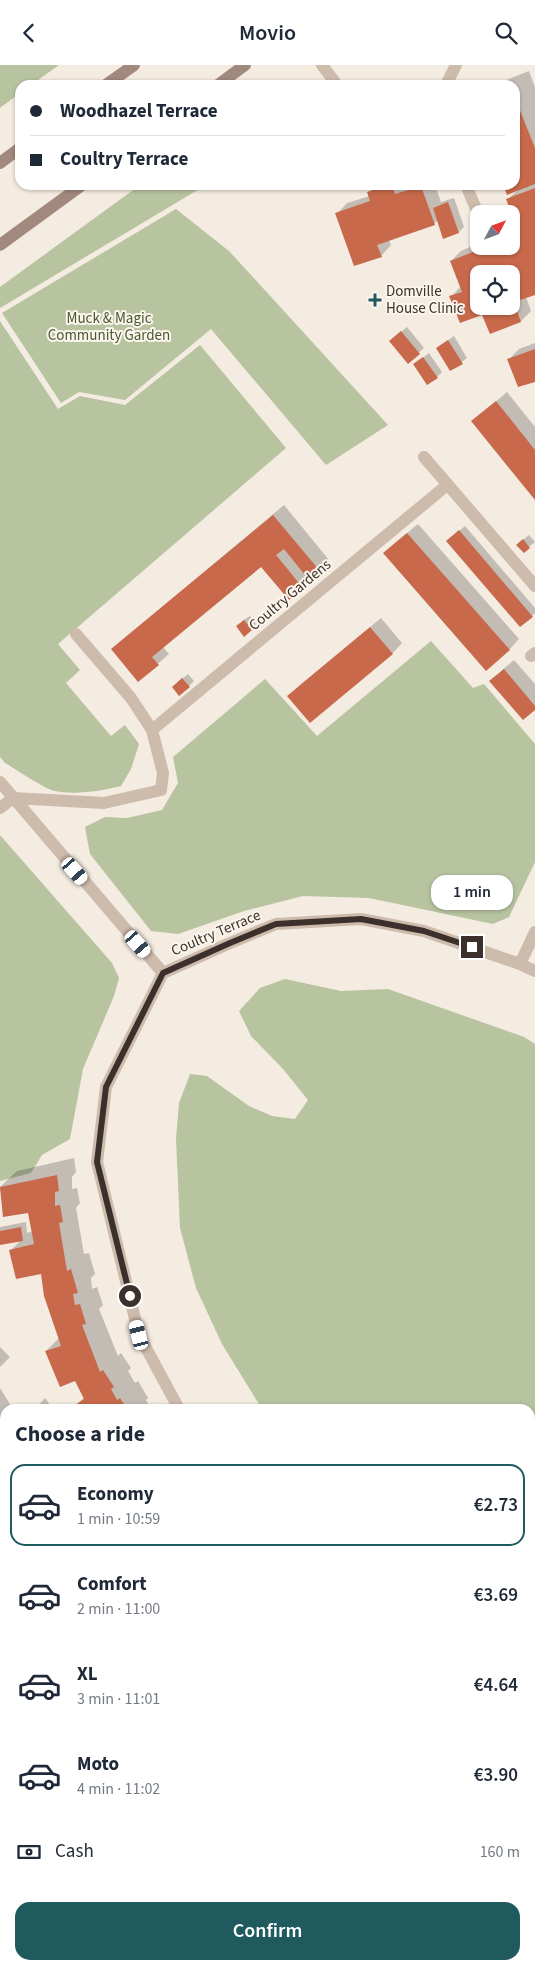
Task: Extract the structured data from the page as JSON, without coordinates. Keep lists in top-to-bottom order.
{
  "streets": {
    "street": ["Coultry Gardens", "Coultry Terrace"]
  },
  "parks": ["Muck & Magic Community Garden"],
  "places": {
    "health": ["Domville House Clinic"]
  },
  "north": "top right",
  "page": {
    "header": "Movio",
    "banner": ["Woodhazel Terrace", "Coultry Terrace"],
    "bubble": "1 min",
    "heading": "Choose a ride",
    "list": [
      {
        "name": "Economy",
        "note": "1 min · 10:59",
        "value": "€2.73"
      },
      {
        "name": "Comfort",
        "note": "2 min · 11:00",
        "value": "€3.69"
      },
      {
        "name": "XL",
        "note": "3 min · 11:01",
        "value": "€4.64"
      },
      {
        "name": "Moto",
        "note": "4 min · 11:02",
        "value": "€3.90"
      }
    ],
    "pay": ["Cash", "160 m"],
    "buttons": "Confirm"
  }
}
